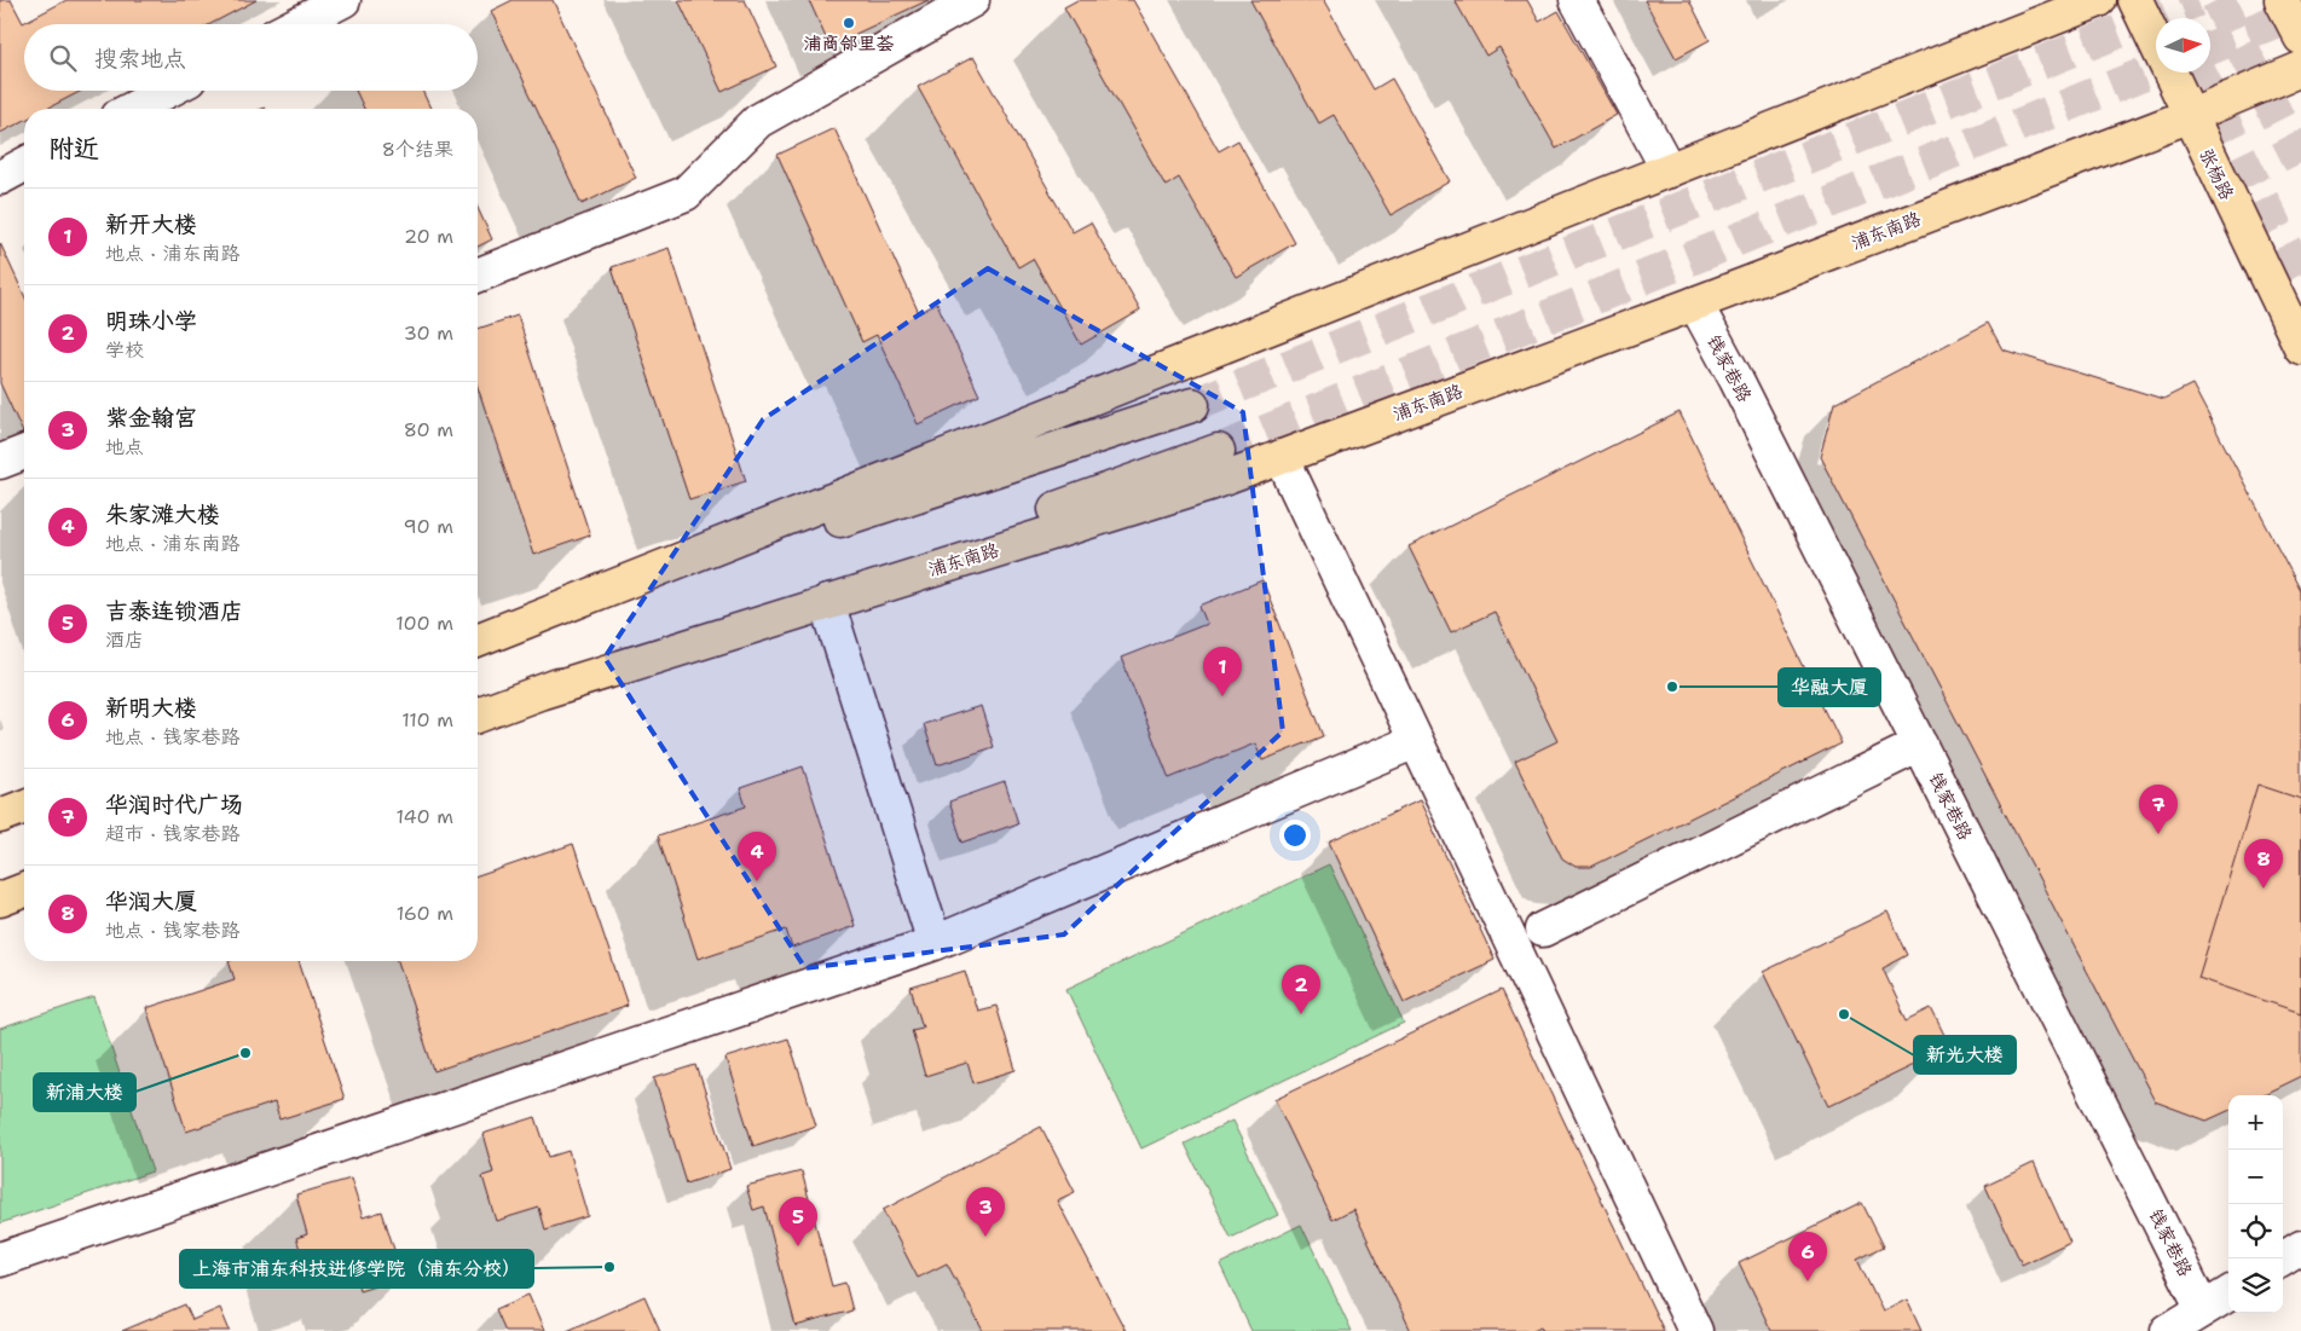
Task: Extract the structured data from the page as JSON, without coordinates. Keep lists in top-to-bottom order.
{
  "streets": {
    "main road": ["张杨路", "浦东南路"],
    "street": ["钱家巷路"]
  },
  "crossings": [
    ["张杨路", "浦东南路"],
    ["浦东南路", "钱家巷路"]
  ],
  "places": [
    "浦商邻里荟",
    "华融大厦",
    "新光大楼",
    "新浦大楼",
    "上海市浦东科技进修学院（浦东分校）"
  ],
  "north": "right",
  "page": {
    "search": "搜索地点",
    "heading": ["附近", "8个结果"],
    "list": [
      {
        "mark": "1",
        "name": "新开大楼",
        "note": "地点 · 浦东南路",
        "value": "20 m"
      },
      {
        "mark": "2",
        "name": "明珠小学",
        "note": "学校",
        "value": "30 m"
      },
      {
        "mark": "3",
        "name": "紫金翰宫",
        "note": "地点",
        "value": "80 m"
      },
      {
        "mark": "4",
        "name": "朱家滩大楼",
        "note": "地点 · 浦东南路",
        "value": "90 m"
      },
      {
        "mark": "5",
        "name": "吉泰连锁酒店",
        "note": "酒店",
        "value": "100 m"
      },
      {
        "mark": "6",
        "name": "新明大楼",
        "note": "地点 · 钱家巷路",
        "value": "110 m"
      },
      {
        "mark": "7",
        "name": "华润时代广场",
        "note": "超市 · 钱家巷路",
        "value": "140 m"
      },
      {
        "mark": "8",
        "name": "华润大厦",
        "note": "地点 · 钱家巷路",
        "value": "160 m"
      }
    ],
    "pins": [
      "1",
      "7",
      "4",
      "8",
      "2",
      "3",
      "5",
      "6"
    ],
    "map_buttons": ["+", "−"]
  }
}
